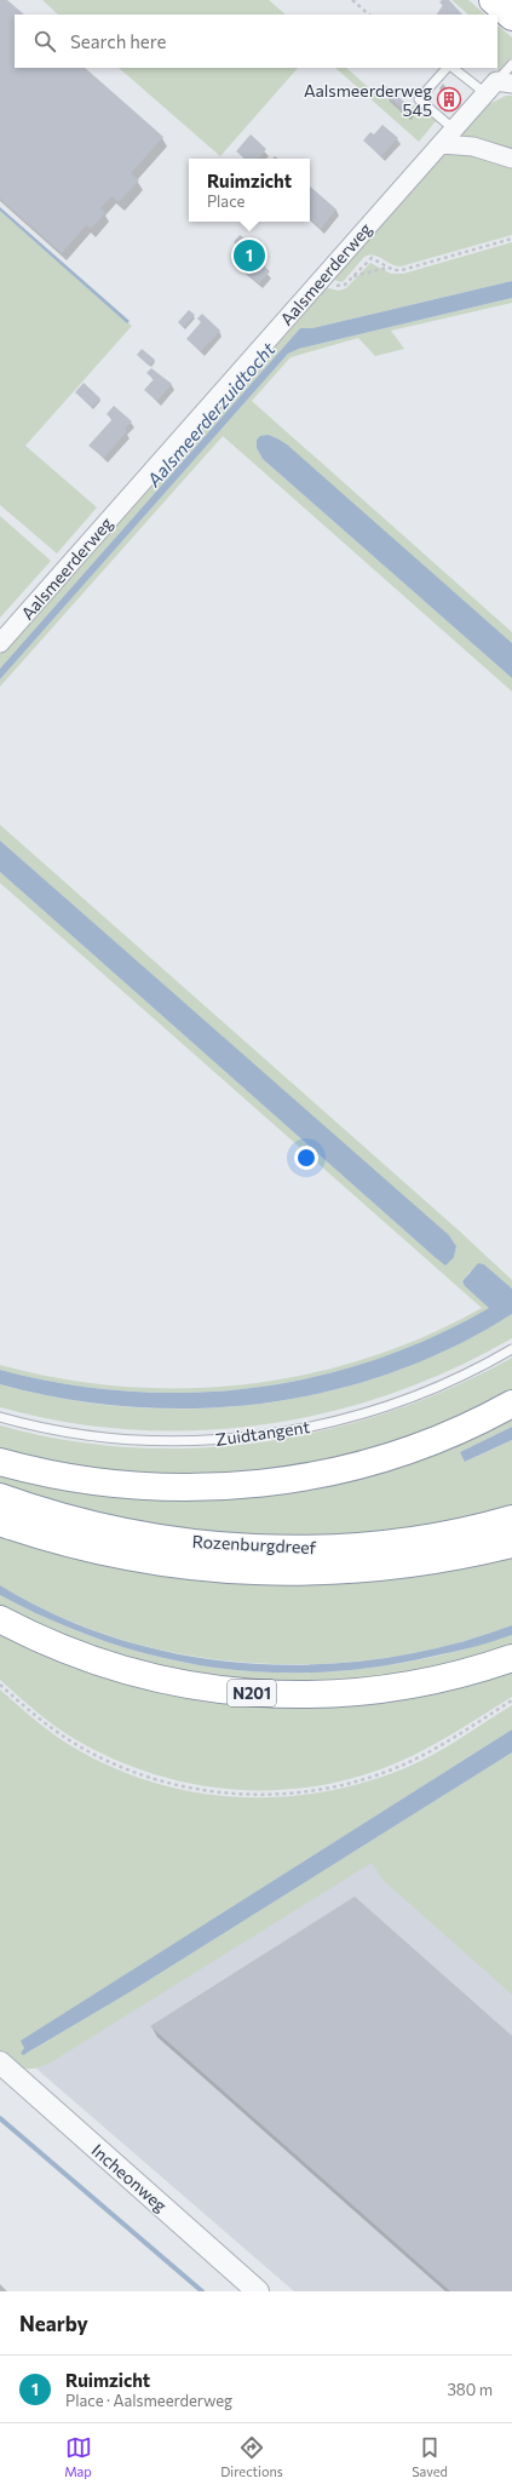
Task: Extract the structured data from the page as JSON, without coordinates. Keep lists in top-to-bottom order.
{
  "streets": {
    "highway": ["Rozenburgdreef", "N201"],
    "street": ["Aalsmeerderweg", "Incheonweg"],
    "lane": ["Zuidtangent"]
  },
  "water": ["Aalsmeerderzuidtocht"],
  "places": {
    "building": ["Aalsmeerderweg 545"]
  },
  "page": {
    "search": "Search here",
    "popup": ["Ruimzicht", "Place"],
    "pins": "1",
    "heading": "Nearby",
    "list": [
      {
        "mark": "1",
        "name": "Ruimzicht",
        "note": "Place · Aalsmeerderweg",
        "value": "380 m"
      }
    ],
    "nav": ["Map", "Directions", "Saved"]
  }
}
